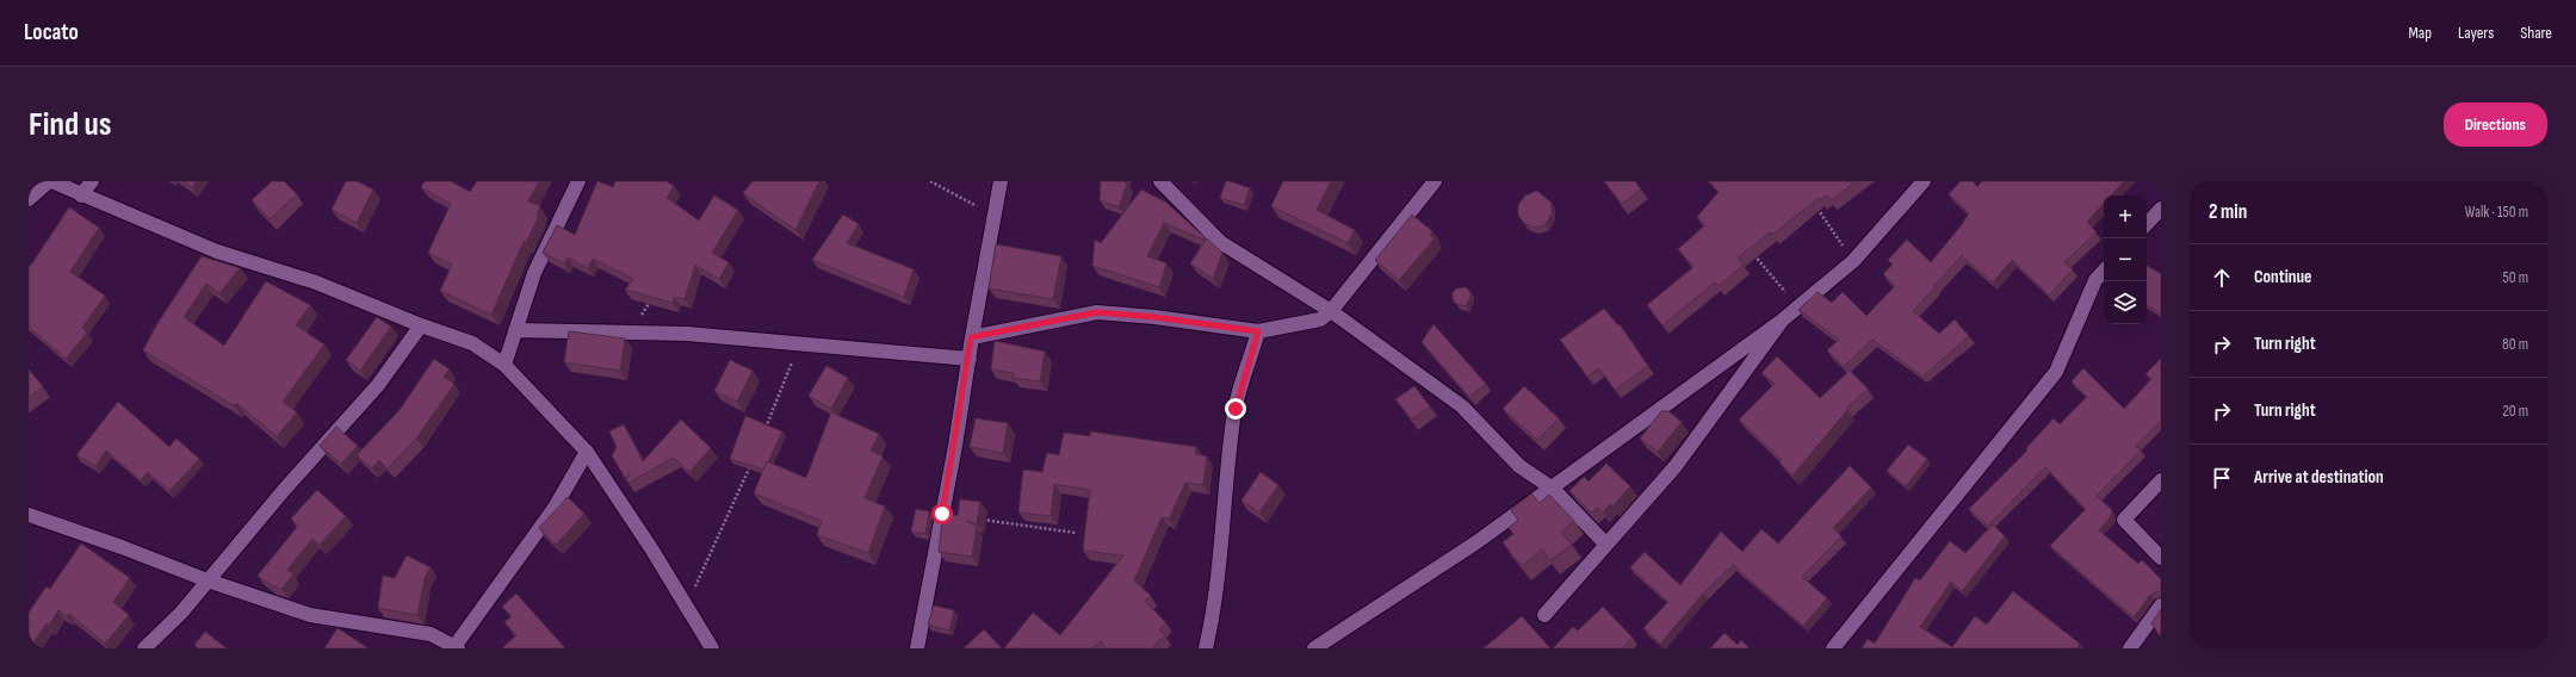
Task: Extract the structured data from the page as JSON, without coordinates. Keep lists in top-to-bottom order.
{
  "page": {
    "header": "Locato",
    "nav": ["Map", "Layers", "Share"],
    "buttons": "Directions",
    "title": "Find us",
    "heading": ["2 min", "Walk · 150 m"],
    "map_buttons": ["+", "−"],
    "list": [
      ["Continue", "50 m"],
      ["Turn right", "80 m"],
      ["Turn right", "20 m"],
      "Arrive at destination"
    ]
  }
}
